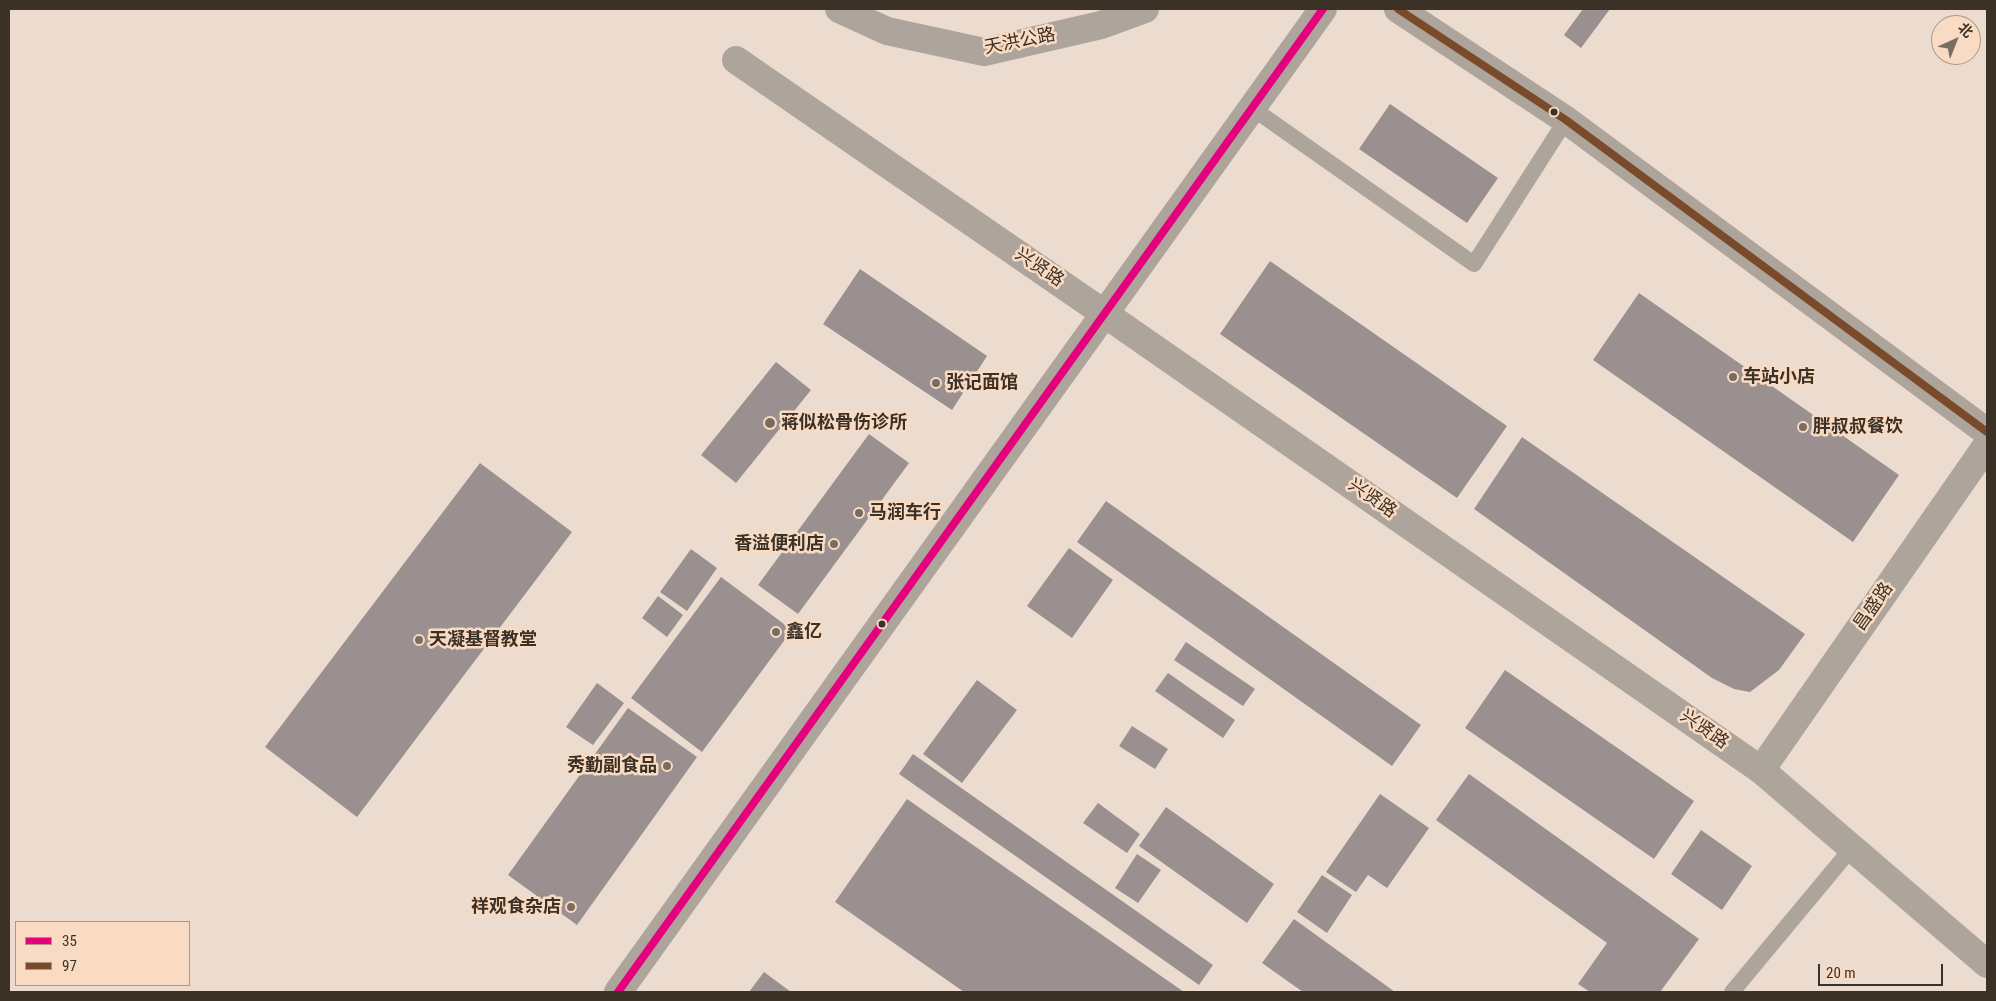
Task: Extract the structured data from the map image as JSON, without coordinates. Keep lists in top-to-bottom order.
{
  "streets": {
    "street": ["天洪公路", "兴贤路", "昌盛路"]
  },
  "crossings": [
    ["兴贤路", "昌盛路"]
  ],
  "places": [
    "车站小店",
    "张记面馆",
    "蒋似松骨伤诊所",
    "胖叔叔餐饮",
    "马润车行",
    "香溢便利店",
    "鑫亿",
    "天凝基督教堂",
    "秀勤副食品",
    "祥观食杂店"
  ],
  "lines": ["transit line 35", "transit line 97"],
  "legend": ["35", "97"],
  "scale_bar": "20 m",
  "north": "top right"
}
